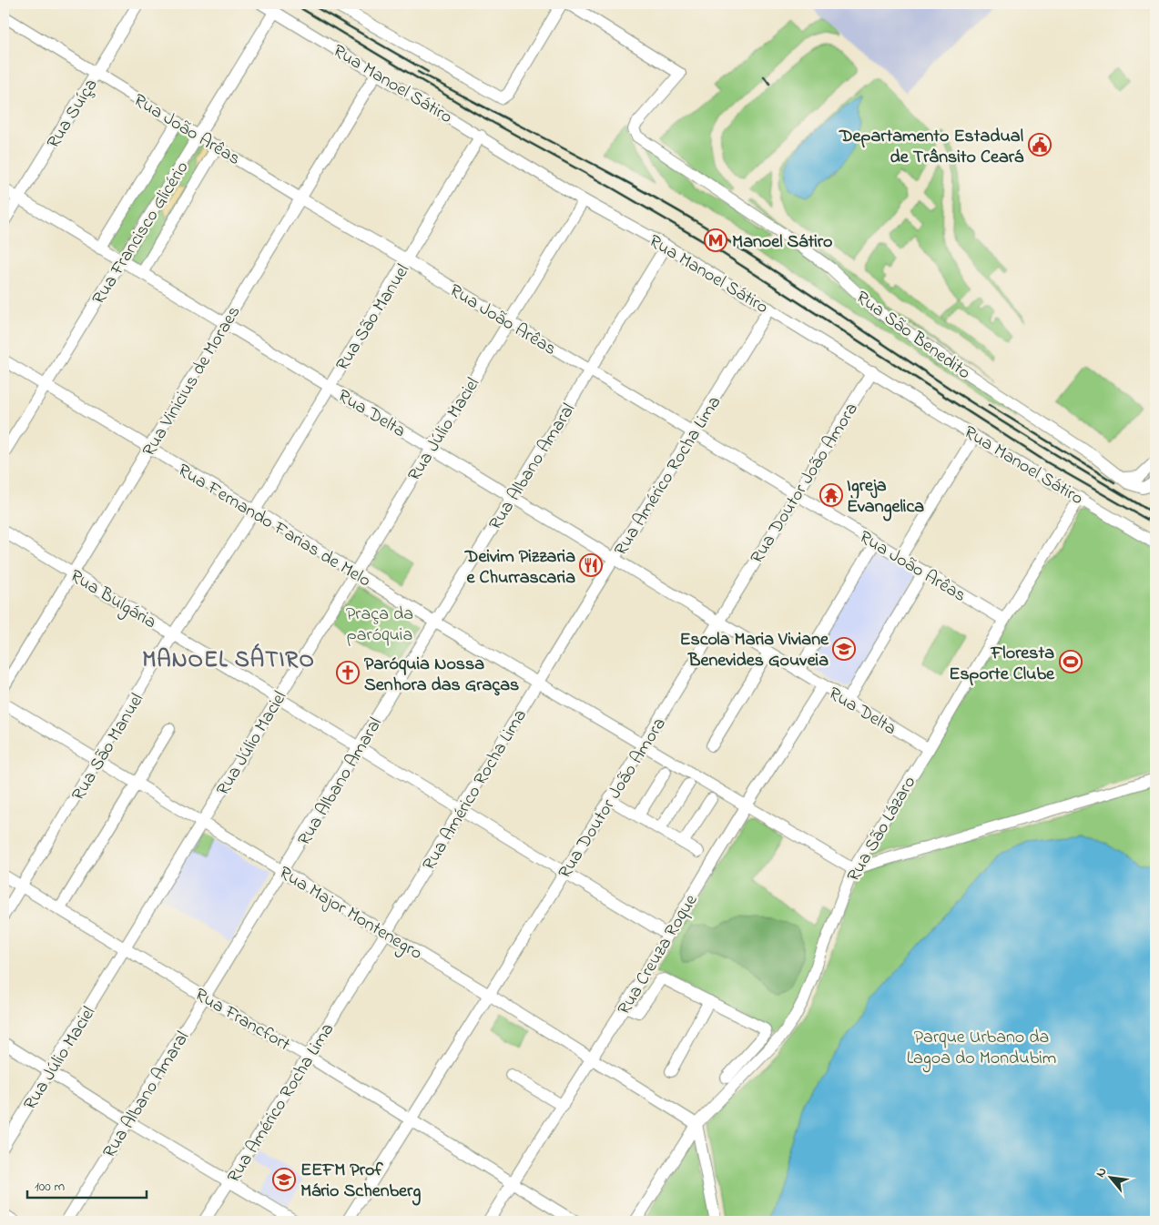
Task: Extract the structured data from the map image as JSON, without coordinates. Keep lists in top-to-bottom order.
{
  "streets": {
    "street": [
      "Rua Manoel Sátiro",
      "Rua Suíça",
      "Rua João Arêas",
      "Rua Francisco Glicério",
      "Rua São Manuel",
      "Rua São Benedito",
      "Rua Vinicius de Moraes",
      "Rua Delta",
      "Rua Júlio Maciel",
      "Rua Albano Amaral",
      "Rua Américo Rocha Lima",
      "Rua Doutor João Amora",
      "Rua Fernando Farias de Melo",
      "Rua Bulgária",
      "Rua São Lázaro",
      "Rua Major Montenegro",
      "Rua Creuza Roque",
      "Rua Francfort"
    ]
  },
  "crossings": [
    ["Rua Manoel Sátiro", "Rua Francisco Glicério"],
    ["Rua Manoel Sátiro", "Rua São Manuel"],
    ["Rua Manoel Sátiro", "Rua Vinicius de Moraes"],
    ["Rua Manoel Sátiro", "Rua Júlio Maciel"],
    ["Rua Manoel Sátiro", "Rua Albano Amaral"],
    ["Rua Manoel Sátiro", "Rua Américo Rocha Lima"],
    ["Rua Manoel Sátiro", "Rua Doutor João Amora"],
    ["Rua Manoel Sátiro", "Rua São Lázaro"],
    ["Rua Suíça", "Rua João Arêas"],
    ["Rua Suíça", "Rua Delta"],
    ["Rua João Arêas", "Rua Francisco Glicério"],
    ["Rua João Arêas", "Rua São Manuel"],
    ["Rua João Arêas", "Rua Vinicius de Moraes"],
    ["Rua João Arêas", "Rua Júlio Maciel"],
    ["Rua João Arêas", "Rua Albano Amaral"],
    ["Rua João Arêas", "Rua Américo Rocha Lima"],
    ["Rua João Arêas", "Rua Doutor João Amora"],
    ["Rua João Arêas", "Rua São Lázaro"],
    ["Rua Francisco Glicério", "Rua Delta"],
    ["Rua Francisco Glicério", "Rua Fernando Farias de Melo"],
    ["Rua São Manuel", "Rua Delta"],
    ["Rua São Manuel", "Rua Fernando Farias de Melo"],
    ["Rua São Manuel", "Rua Bulgária"],
    ["Rua São Manuel", "Rua Major Montenegro"],
    ["Rua São Manuel", "Rua Francfort"],
    ["Rua Vinicius de Moraes", "Rua Delta"],
    ["Rua Vinicius de Moraes", "Rua Fernando Farias de Melo"],
    ["Rua Vinicius de Moraes", "Rua Bulgária"],
    ["Rua Delta", "Rua Júlio Maciel"],
    ["Rua Delta", "Rua Albano Amaral"],
    ["Rua Delta", "Rua Américo Rocha Lima"],
    ["Rua Delta", "Rua Doutor João Amora"],
    ["Rua Delta", "Rua São Lázaro"],
    ["Rua Delta", "Rua Creuza Roque"],
    ["Rua Júlio Maciel", "Rua Fernando Farias de Melo"],
    ["Rua Júlio Maciel", "Rua Bulgária"],
    ["Rua Júlio Maciel", "Rua Major Montenegro"],
    ["Rua Júlio Maciel", "Rua Francfort"],
    ["Rua Albano Amaral", "Rua Fernando Farias de Melo"],
    ["Rua Albano Amaral", "Rua Bulgária"],
    ["Rua Albano Amaral", "Rua Major Montenegro"],
    ["Rua Albano Amaral", "Rua Francfort"],
    ["Rua Américo Rocha Lima", "Rua Fernando Farias de Melo"],
    ["Rua Américo Rocha Lima", "Rua Bulgária"],
    ["Rua Américo Rocha Lima", "Rua Major Montenegro"],
    ["Rua Américo Rocha Lima", "Rua Francfort"],
    ["Rua Doutor João Amora", "Rua Fernando Farias de Melo"],
    ["Rua Doutor João Amora", "Rua Bulgária"],
    ["Rua Doutor João Amora", "Rua Major Montenegro"],
    ["Rua Doutor João Amora", "Rua Francfort"],
    ["Rua Fernando Farias de Melo", "Rua São Lázaro"],
    ["Rua Fernando Farias de Melo", "Rua Creuza Roque"],
    ["Rua Bulgária", "Rua Creuza Roque"],
    ["Rua São Lázaro", "Rua Major Montenegro"],
    ["Rua Major Montenegro", "Rua Creuza Roque"],
    ["Rua Creuza Roque", "Rua Francfort"]
  ],
  "districts": ["MANOEL SÁTIRO"],
  "parks": ["Praça da paróquia", "Parque Urbano da Lagoa do Mondubim"],
  "places": {
    "public building": ["Departamento Estadual de Trânsito Ceará"],
    "metro station": ["Manoel Sátiro"],
    "temple": ["Igreja Evangelica"],
    "restaurant": ["Deivim Pizzaria e Churrascaria"],
    "school or university": ["Escola Maria Viviane Benevides Gouveia", "EEFM Prof Mário Schenberg"],
    "sports": ["Floresta Esporte Clube"],
    "church": ["Paróquia Nossa Senhora das Graças"]
  },
  "scale_bar": "100 m",
  "north": "top left"
}
